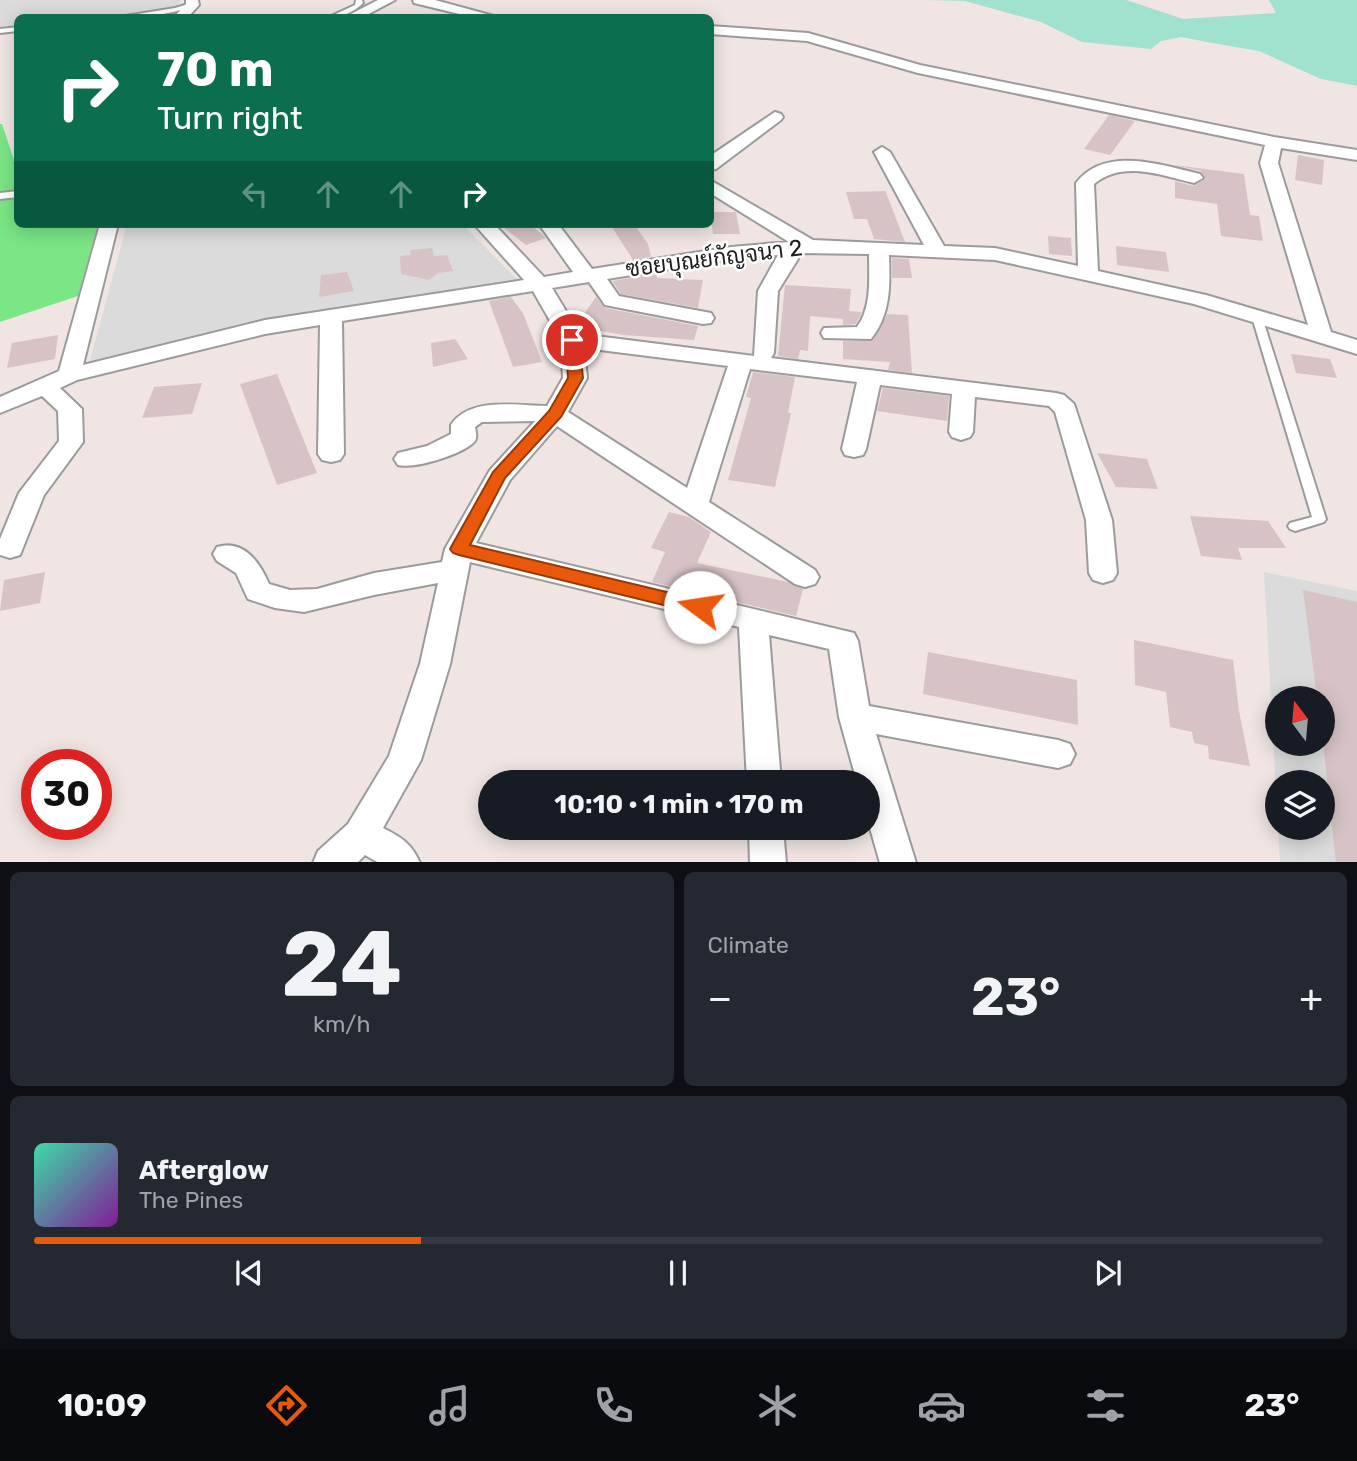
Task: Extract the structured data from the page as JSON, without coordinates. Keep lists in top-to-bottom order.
{
  "streets": {
    "street": ["ซอยบุณย์กัญจนา 2"]
  },
  "north": "top",
  "page": {
    "turn": ["70 m", "Turn right"],
    "limit": "30",
    "trip": "10:10 · 1 min · 170 m",
    "tile": [
      ["24", "km/h"],
      "Climate"
    ],
    "heat": ["−", "23°", "+"],
    "song": ["Afterglow", "The Pines"],
    "tabs": ["10:09", "23°"]
  }
}
